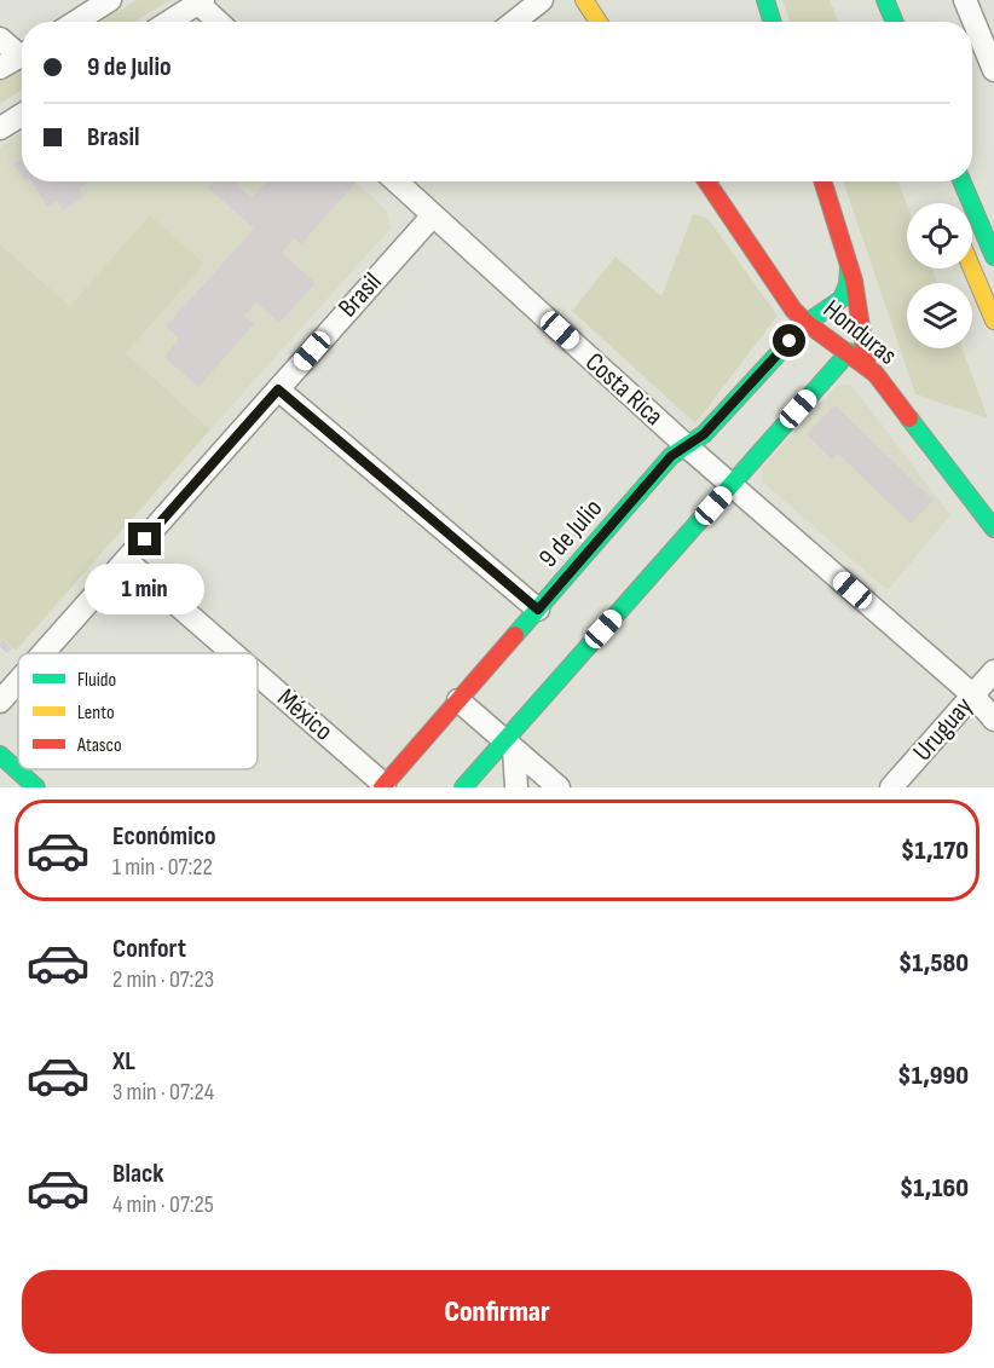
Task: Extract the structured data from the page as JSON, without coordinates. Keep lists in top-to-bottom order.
{
  "streets": {
    "main road": ["Honduras", "9 de Julio"],
    "street": [
      "Brasil",
      "Costa Rica",
      "México",
      "Uruguay"
    ]
  },
  "crossings": [
    ["Brasil", "Costa Rica"],
    ["Brasil", "México"],
    ["Honduras", "9 de Julio"],
    ["Costa Rica", "9 de Julio"],
    ["Costa Rica", "Uruguay"],
    ["9 de Julio", "México"]
  ],
  "legend": ["Fluido", "Lento", "Atasco"],
  "page": {
    "banner": ["9 de Julio", "Brasil"],
    "bubble": "1 min",
    "list": [
      {
        "name": "Económico",
        "note": "1 min · 07:22",
        "value": "$1,170"
      },
      {
        "name": "Confort",
        "note": "2 min · 07:23",
        "value": "$1,580"
      },
      {
        "name": "XL",
        "note": "3 min · 07:24",
        "value": "$1,990"
      },
      {
        "name": "Black",
        "note": "4 min · 07:25",
        "value": "$1,160"
      }
    ],
    "buttons": "Confirmar"
  }
}
